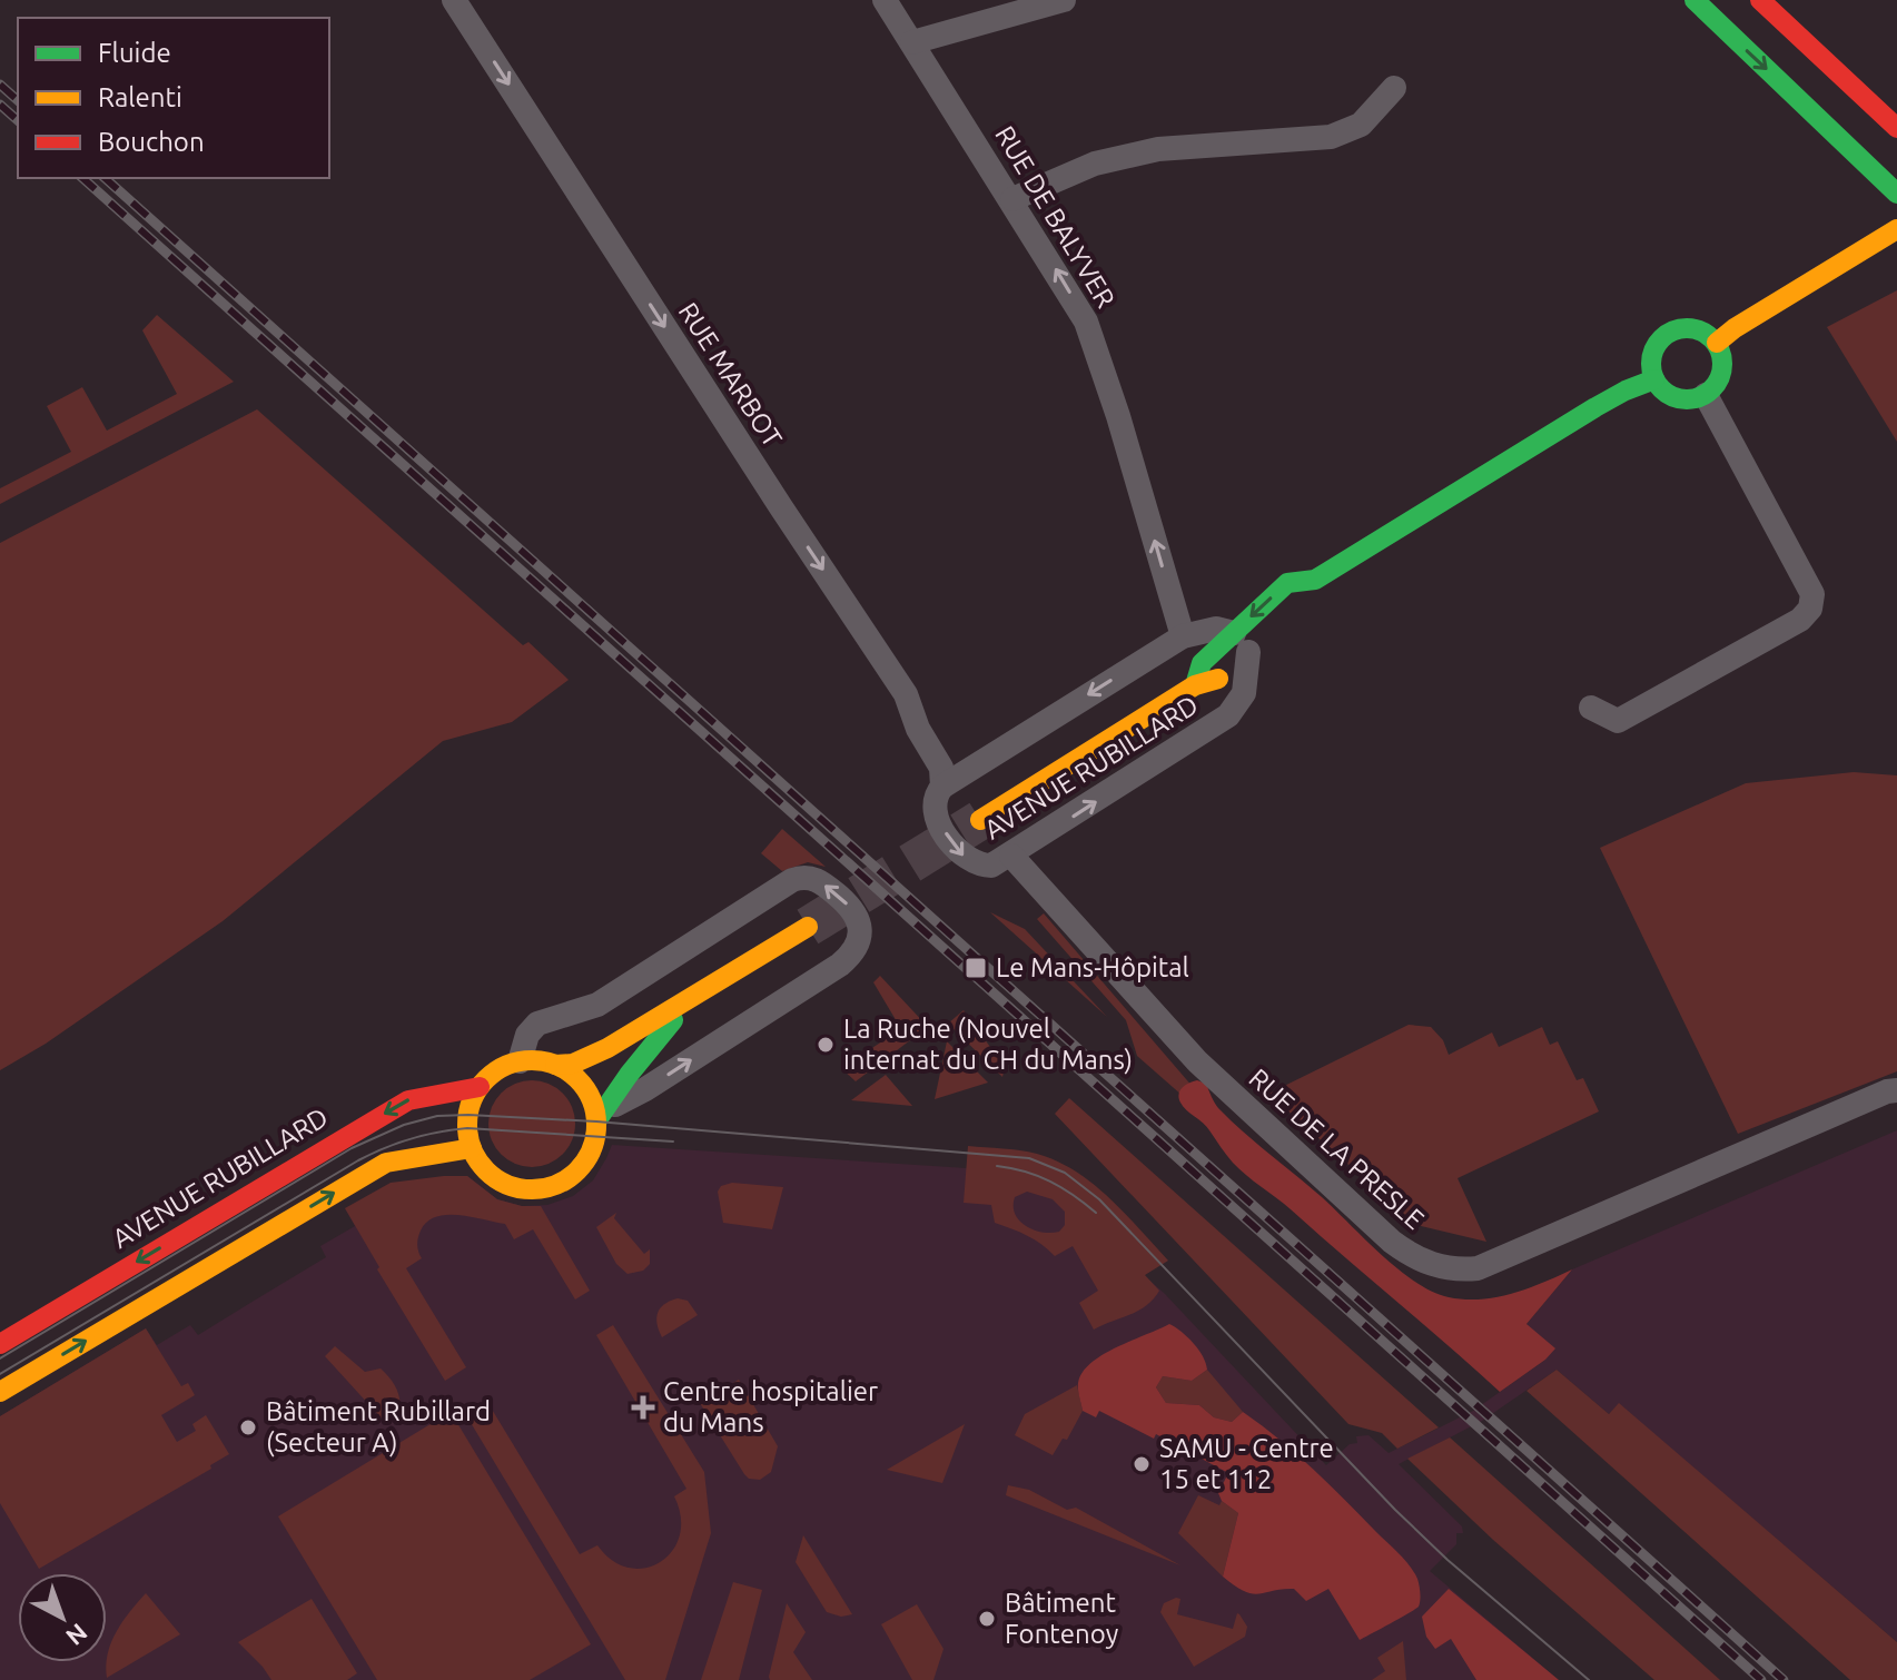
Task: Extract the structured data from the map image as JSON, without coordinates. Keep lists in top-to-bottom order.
{
  "streets": {
    "main road": ["AVENUE RUBILLARD"],
    "street": ["RUE DE BALYVER", "RUE MARBOT", "RUE DE LA PRESLE"]
  },
  "crossings": [
    ["RUE MARBOT", "AVENUE RUBILLARD"],
    ["AVENUE RUBILLARD", "RUE DE LA PRESLE"]
  ],
  "one_way": ["RUE DE BALYVER", "RUE MARBOT"],
  "places": {
    "transit": ["Le Mans-Hôpital"],
    "other": [
      "La Ruche (Nouvel internat du CH du Mans)",
      "Bâtiment Rubillard (Secteur A)",
      "SAMU - Centre 15 et 112",
      "Bâtiment Fontenoy"
    ],
    "health": ["Centre hospitalier du Mans"]
  },
  "legend": ["Fluide", "Ralenti", "Bouchon"],
  "north": "bottom right"
}
